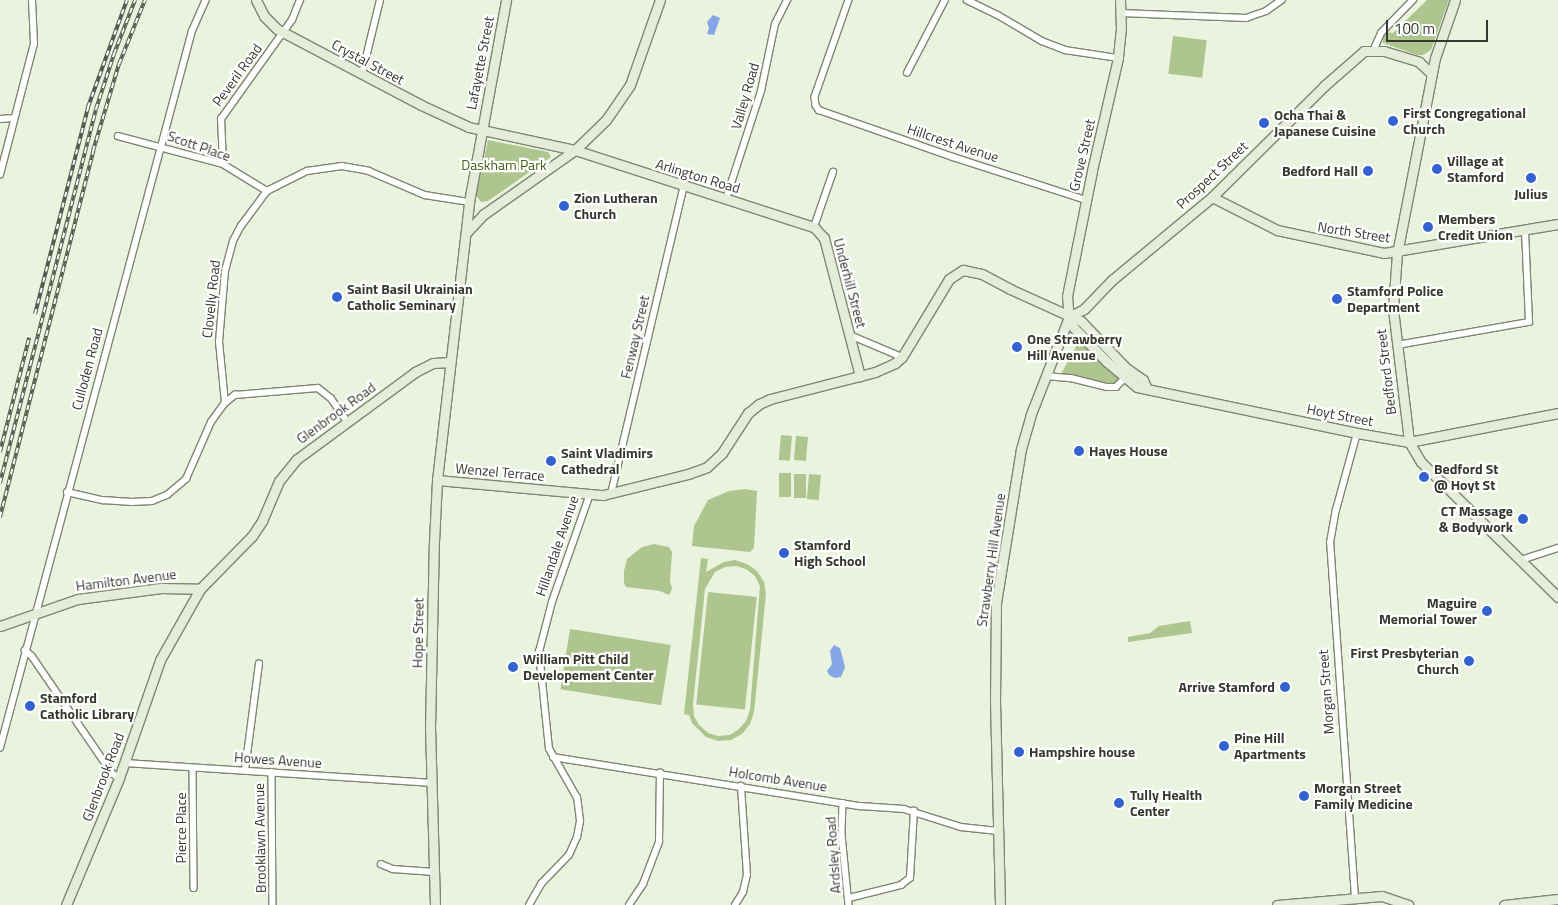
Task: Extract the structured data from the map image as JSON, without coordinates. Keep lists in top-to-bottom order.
{
  "streets": {
    "street": [
      "Crystal Street",
      "Lafayette Street",
      "Peveril Road",
      "Valley Road",
      "Hillcrest Avenue",
      "Scott Place",
      "Grove Street",
      "Prospect Street",
      "Arlington Road",
      "North Street",
      "Underhill Street",
      "Clovelly Road",
      "Fenway Street",
      "Culloden Road",
      "Bedford Street",
      "Glenbrook Road",
      "Hoyt Street",
      "Wenzel Terrace",
      "Hillandale Avenue",
      "Strawberry Hill Avenue",
      "Hamilton Avenue",
      "Hope Street",
      "Morgan Street",
      "Howes Avenue",
      "Holcomb Avenue",
      "Pierce Place",
      "Brooklawn Avenue",
      "Ardsley Road"
    ]
  },
  "crossings": [
    ["Crystal Street", "Lafayette Street"],
    ["Crystal Street", "Peveril Road"],
    ["Crystal Street", "Arlington Road"],
    ["Lafayette Street", "Clovelly Road"],
    ["Peveril Road", "Scott Place"],
    ["Valley Road", "Arlington Road"],
    ["Hillcrest Avenue", "Grove Street"],
    ["Scott Place", "Clovelly Road"],
    ["Scott Place", "Culloden Road"],
    ["Grove Street", "Prospect Street"],
    ["Grove Street", "Hoyt Street"],
    ["Grove Street", "Hillandale Avenue"],
    ["Grove Street", "Strawberry Hill Avenue"],
    ["Prospect Street", "North Street"],
    ["Prospect Street", "Hoyt Street"],
    ["Prospect Street", "Hillandale Avenue"],
    ["Prospect Street", "Strawberry Hill Avenue"],
    ["Arlington Road", "Underhill Street"],
    ["Arlington Road", "Fenway Street"],
    ["North Street", "Bedford Street"],
    ["Underhill Street", "Hillandale Avenue"],
    ["Fenway Street", "Hillandale Avenue"],
    ["Culloden Road", "Hamilton Avenue"],
    ["Bedford Street", "Hoyt Street"],
    ["Glenbrook Road", "Hamilton Avenue"],
    ["Glenbrook Road", "Hope Street"],
    ["Glenbrook Road", "Howes Avenue"],
    ["Hoyt Street", "Hillandale Avenue"],
    ["Hoyt Street", "Strawberry Hill Avenue"],
    ["Hoyt Street", "Morgan Street"],
    ["Wenzel Terrace", "Hillandale Avenue"],
    ["Wenzel Terrace", "Hope Street"],
    ["Hillandale Avenue", "Strawberry Hill Avenue"],
    ["Hillandale Avenue", "Holcomb Avenue"],
    ["Strawberry Hill Avenue", "Holcomb Avenue"],
    ["Hope Street", "Howes Avenue"],
    ["Howes Avenue", "Pierce Place"],
    ["Howes Avenue", "Brooklawn Avenue"],
    ["Holcomb Avenue", "Ardsley Road"]
  ],
  "parks": ["Daskham Park"],
  "places": [
    "First Congregational Church",
    "Ocha Thai & Japanese Cuisine",
    "Village at Stamford",
    "Bedford Hall",
    "Julius",
    "Zion Lutheran Church",
    "Members Credit Union",
    "Saint Basil Ukrainian Catholic Seminary",
    "Stamford Police Department",
    "One Strawberry Hill Avenue",
    "Hayes House",
    "Saint Vladimirs Cathedral",
    "Bedford St @ Hoyt St",
    "CT Massage & Bodywork",
    "Stamford High School",
    "Maguire Memorial Tower",
    "First Presbyterian Church",
    "William Pitt Child Developement Center",
    "Arrive Stamford",
    "Stamford Catholic Library",
    "Pine Hill Apartments",
    "Hampshire house",
    "Morgan Street Family Medicine",
    "Tully Health Center"
  ],
  "scale_bar": "100 m"
}
